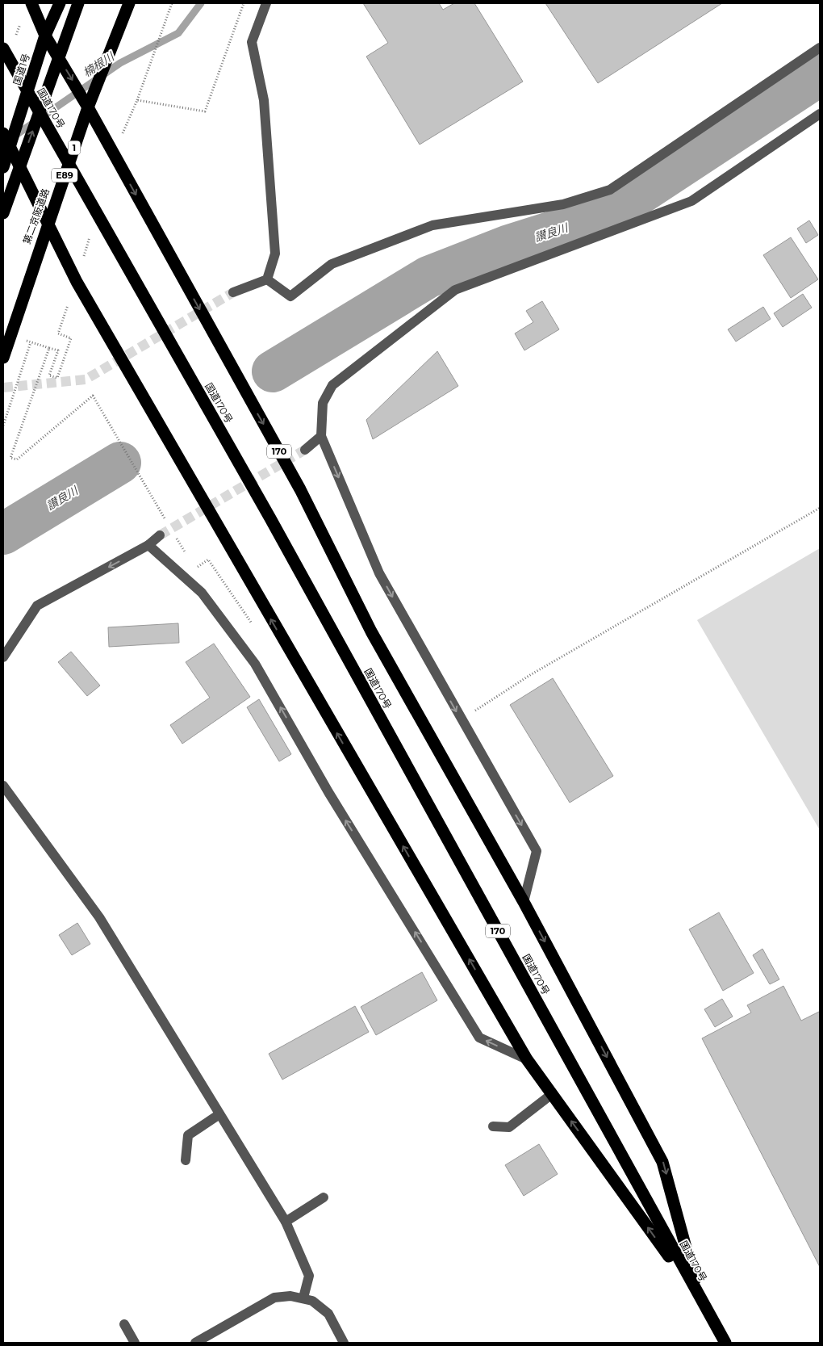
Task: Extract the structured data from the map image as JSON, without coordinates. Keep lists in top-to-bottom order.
{
  "streets": {
    "highway": [
      "国道1号",
      "国道170号",
      "1",
      "E89",
      "第二京阪道路",
      "170"
    ]
  },
  "crossings": [
    ["国道1号", "170"],
    ["国道170号", "170"],
    ["1", "170"]
  ],
  "water": ["楠根川", "讃良川"]
}
